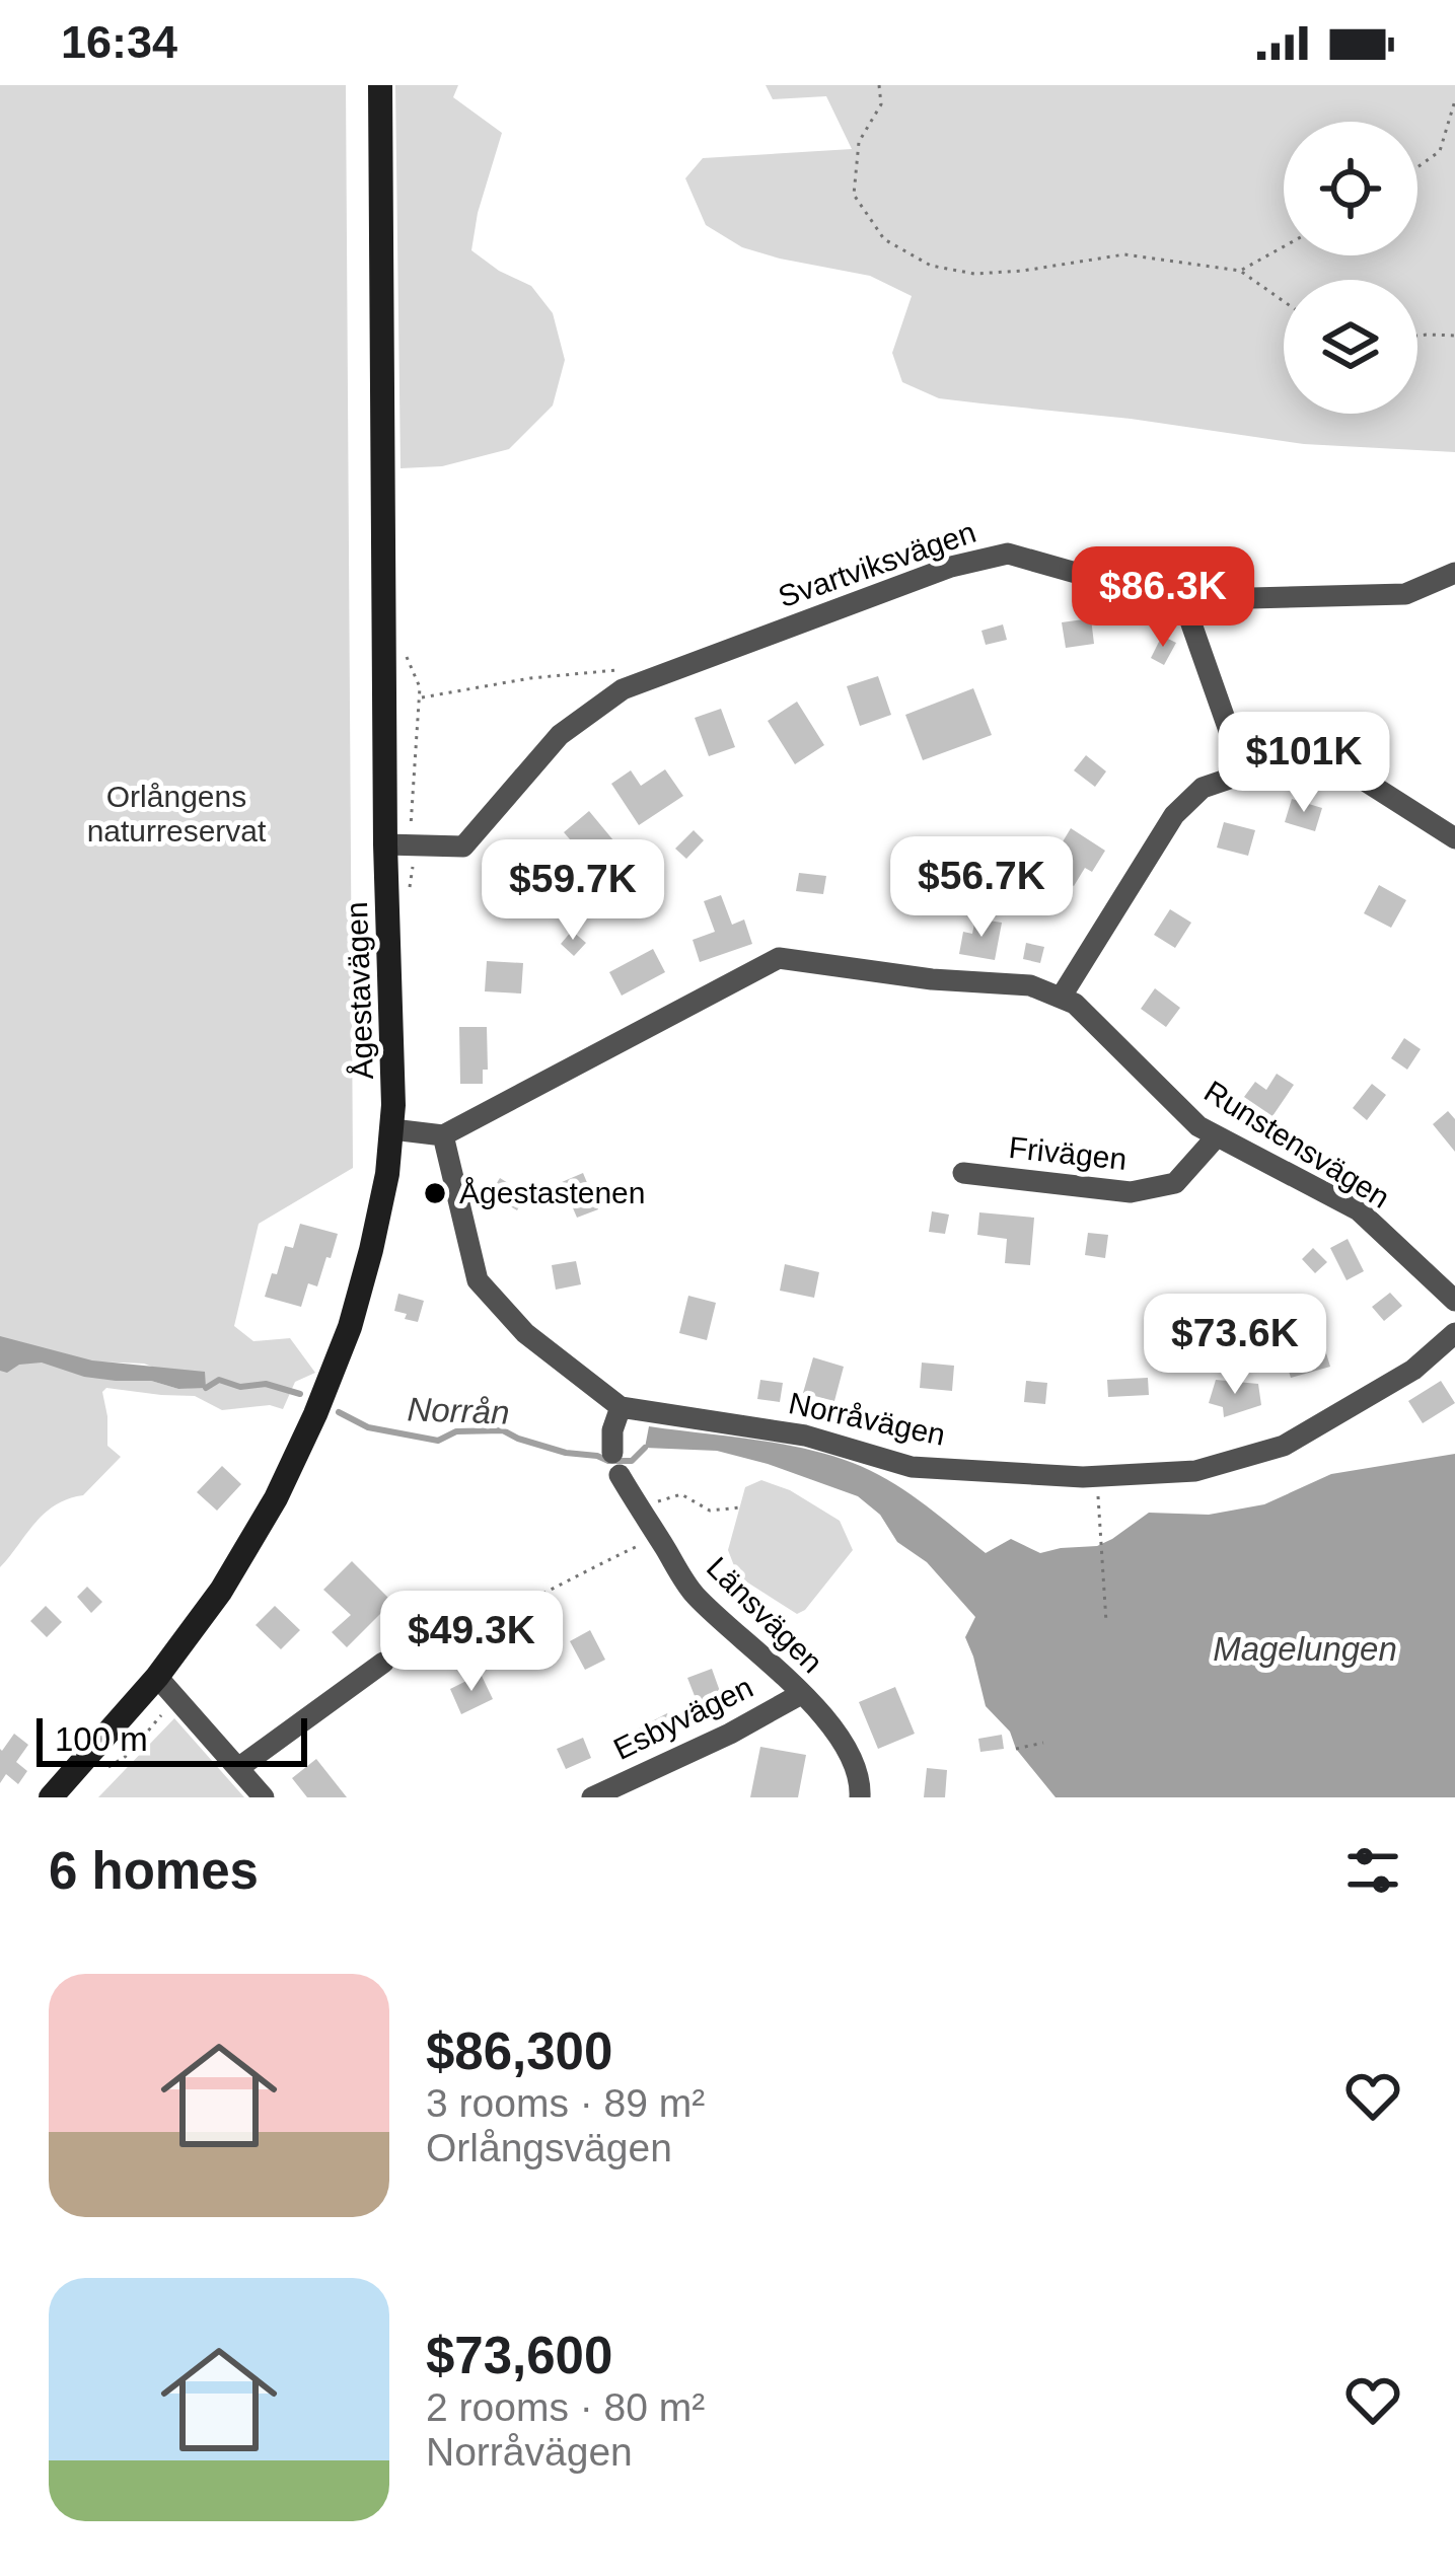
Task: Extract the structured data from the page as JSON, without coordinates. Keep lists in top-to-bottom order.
{
  "streets": {
    "main road": ["Ågestavägen"],
    "street": [
      "Svartviksvägen",
      "Runstensvägen",
      "Frivägen",
      "Norråvägen",
      "Länsvägen",
      "Esbyvägen"
    ]
  },
  "crossings": [
    ["Svartviksvägen", "Ågestavägen"],
    ["Runstensvägen", "Frivägen"],
    ["Runstensvägen", "Norråvägen"],
    ["Norråvägen", "Länsvägen"],
    ["Länsvägen", "Esbyvägen"]
  ],
  "water": ["Norrån", "Magelungen"],
  "parks": ["Orlångens naturreservat"],
  "places": ["Ågestastenen"],
  "scale_bar": "100 m",
  "page": {
    "status": "16:34",
    "price": [
      "$86.3K",
      "$101K",
      "$56.7K",
      "$59.7K",
      "$73.6K",
      "$49.3K"
    ],
    "scale": "100 m",
    "heading": "6 homes",
    "list": [
      {
        "name": "$86,300",
        "note": "3 rooms · 89 m² · Orlångsvägen"
      },
      {
        "name": "$73,600",
        "note": "2 rooms · 80 m² · Norråvägen"
      }
    ]
  }
}
